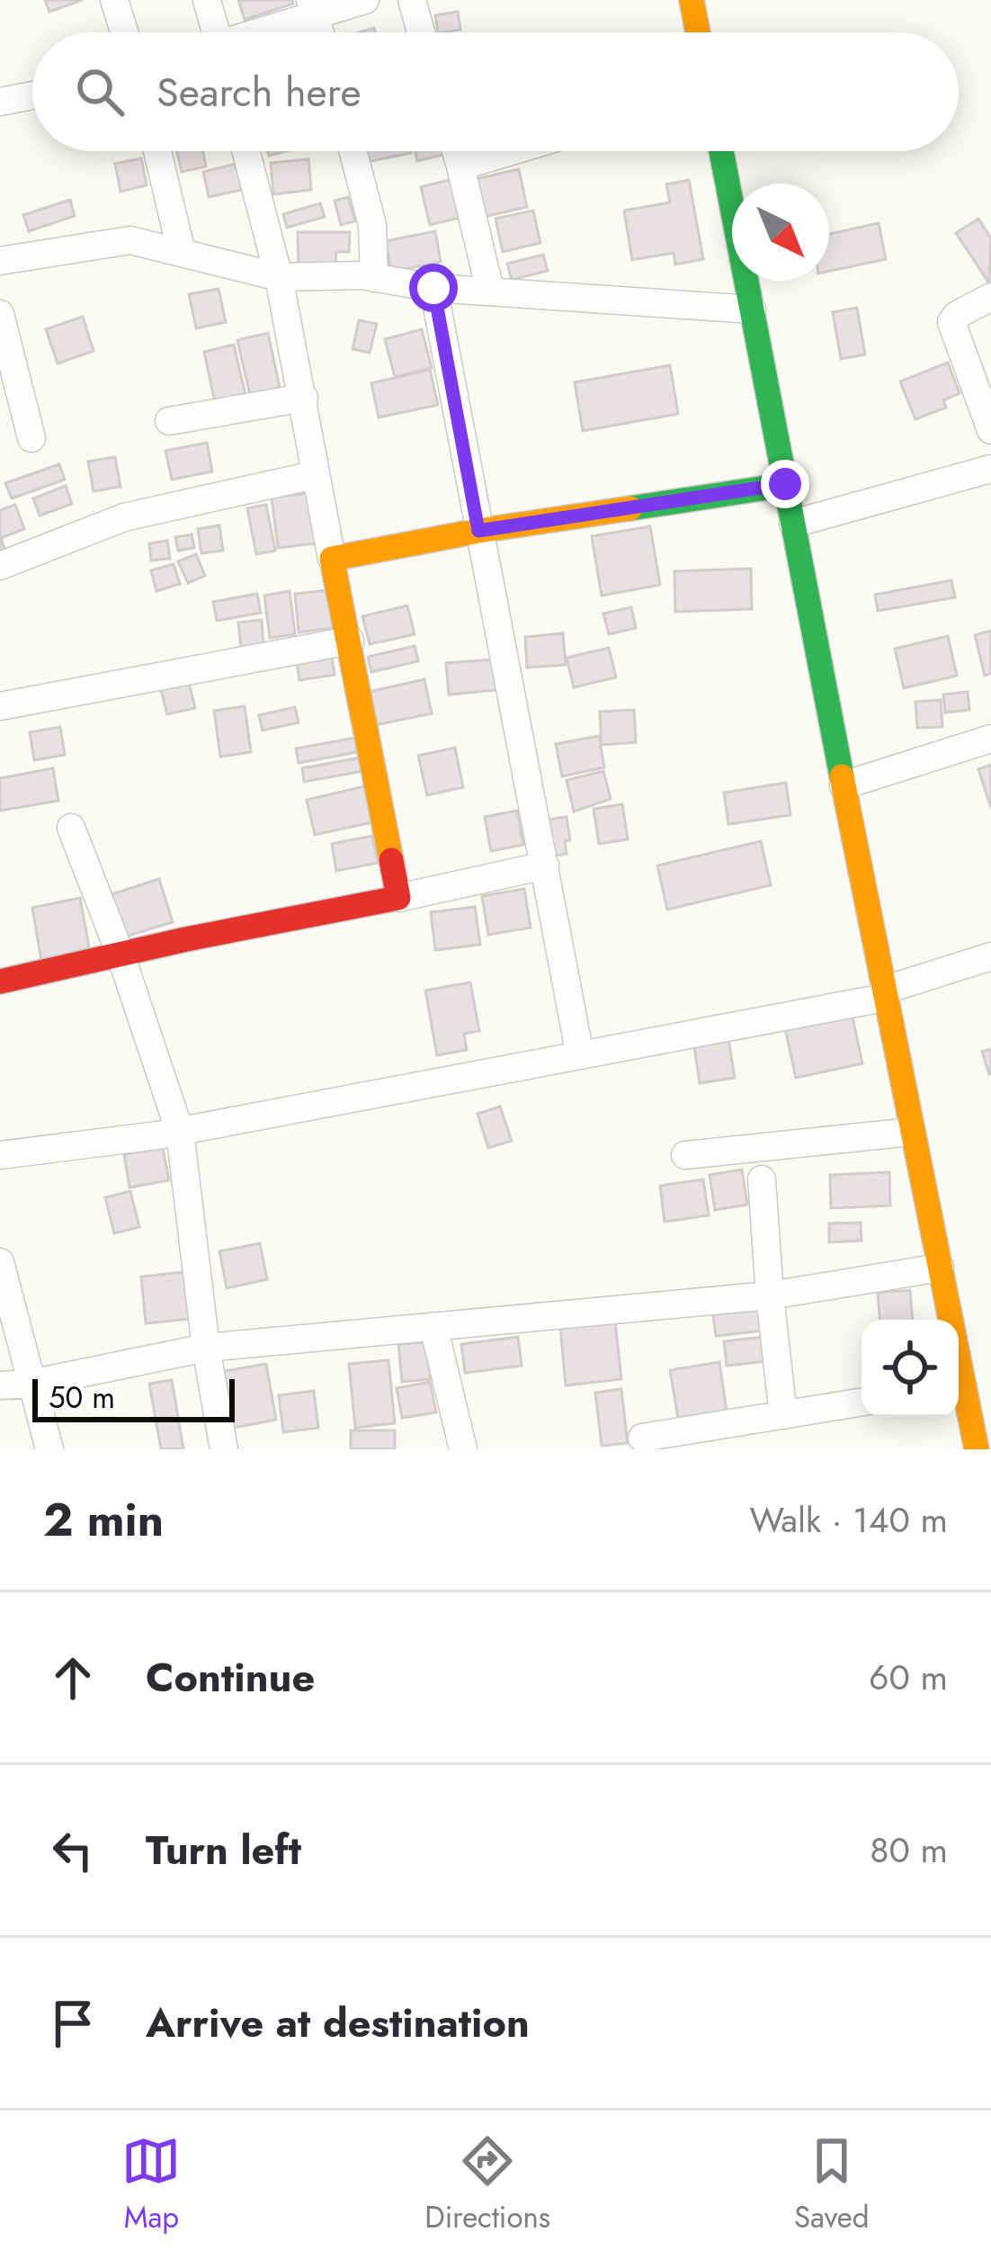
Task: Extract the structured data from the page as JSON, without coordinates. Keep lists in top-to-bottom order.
{
  "scale_bar": "50 m",
  "north": "bottom right",
  "page": {
    "search": "Search here",
    "scale": "50 m",
    "heading": ["2 min", "Walk · 140 m"],
    "list": [
      ["Continue", "60 m"],
      ["Turn left", "80 m"],
      "Arrive at destination"
    ],
    "nav": ["Map", "Directions", "Saved"]
  }
}
